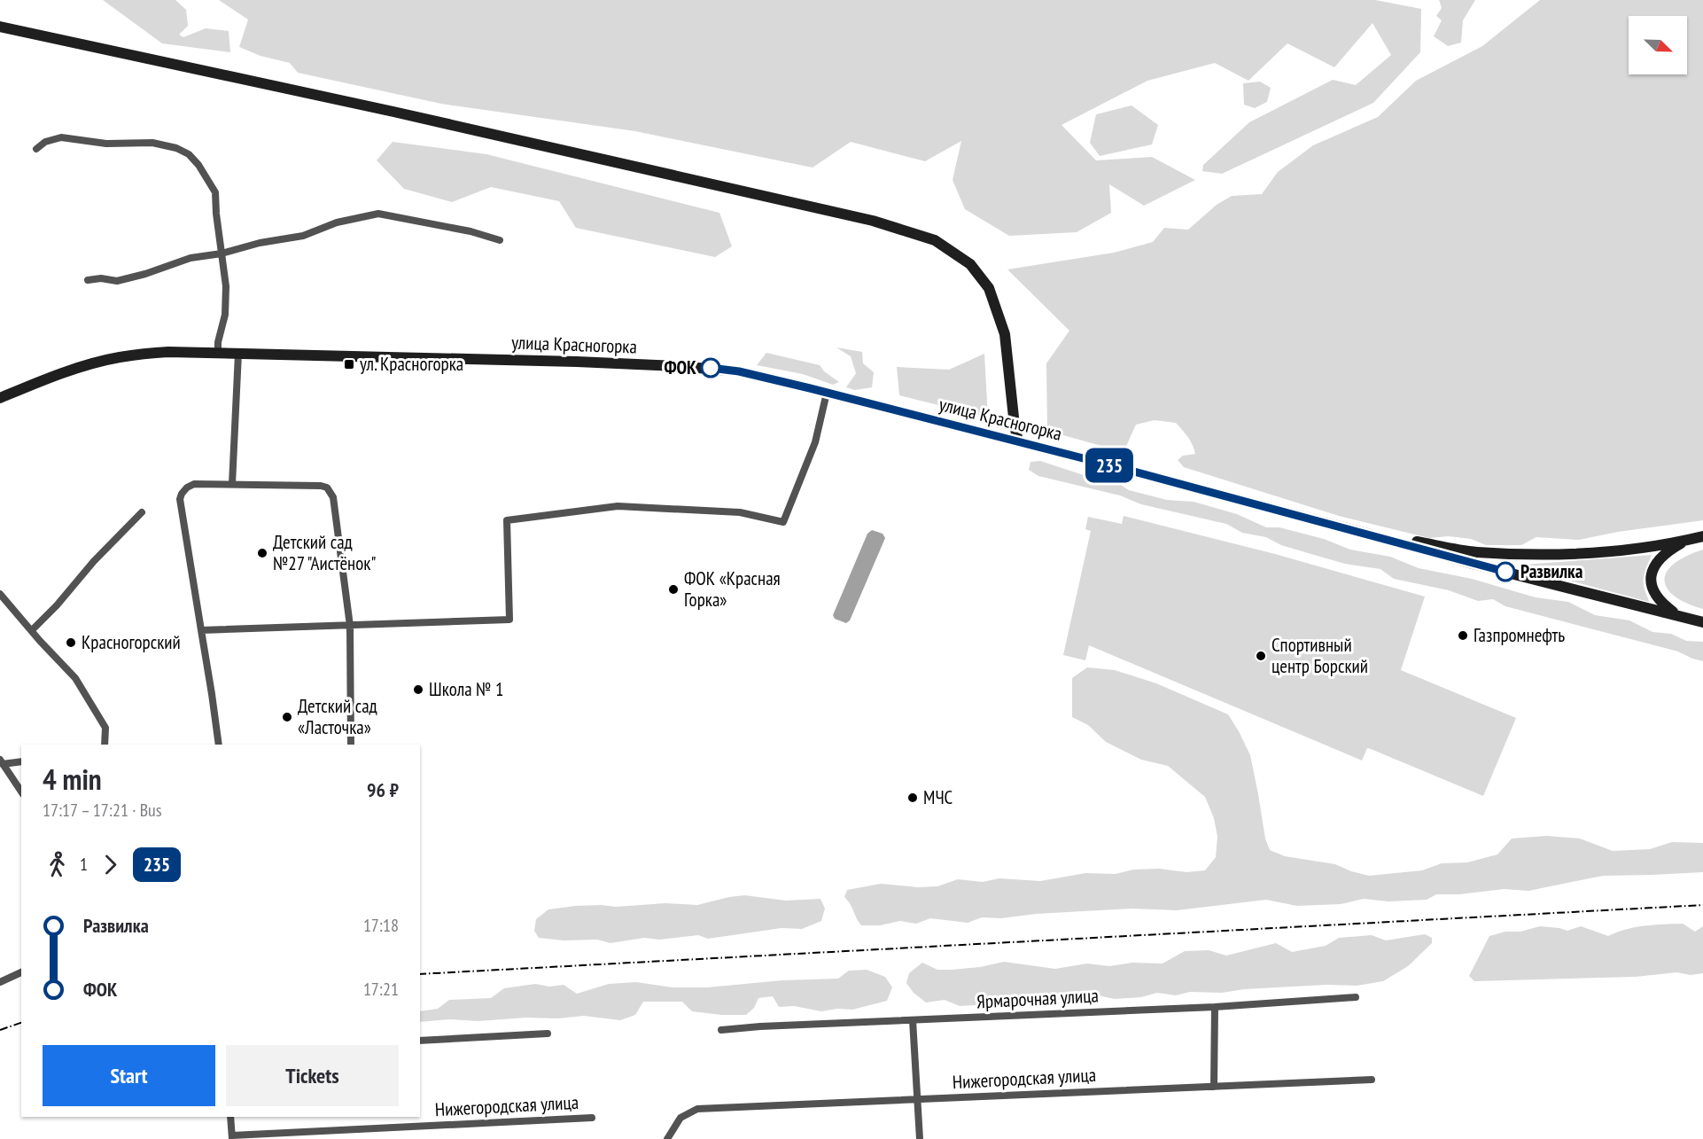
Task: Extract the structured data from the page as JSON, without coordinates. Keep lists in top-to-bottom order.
{
  "streets": {
    "main road": ["улица Красногорка"],
    "street": ["Ярмарочная улица", "Нижегородская улица"]
  },
  "places": {
    "transit": ["ул. Красногорка"],
    "other": [
      "ФОК",
      "Детский сад №27 \"Аистёнок\"",
      "Развилка",
      "ФОК «Красная Горка»",
      "Газпромнефть",
      "Красногорский",
      "Спортивный центр Борский",
      "Школа № 1",
      "Детский сад «Ласточка»",
      "МЧС"
    ]
  },
  "lines": ["bus line 235"],
  "north": "bottom right",
  "page": {
    "on_map": "235",
    "heading": ["4 min", "17:17 – 17:21 · Bus", "96 ₽"],
    "legs": ["1", "235"],
    "list": [
      {
        "name": "Развилка",
        "value": "17:18"
      },
      {
        "name": "ФОК",
        "value": "17:21"
      }
    ],
    "buttons": ["Start", "Tickets"]
  }
}
